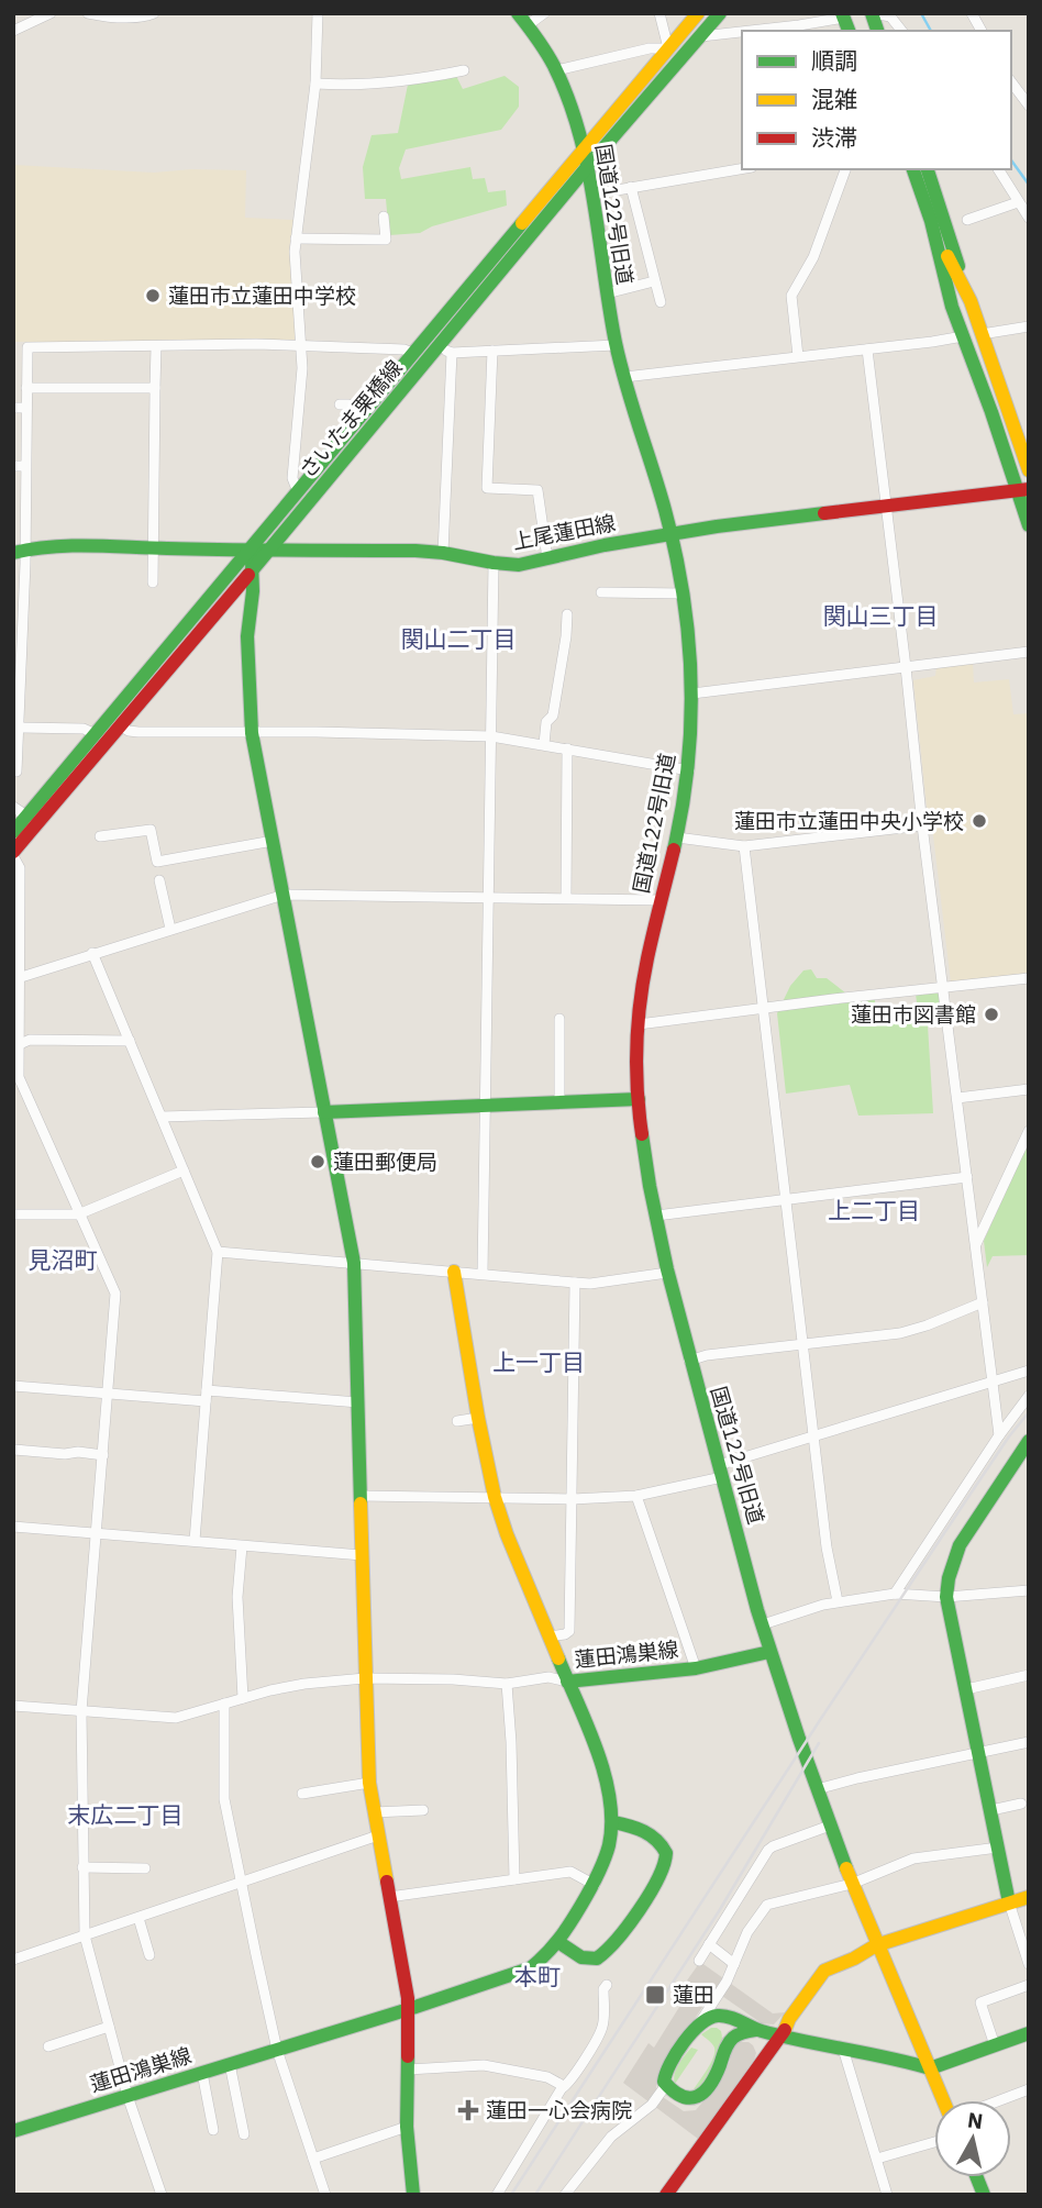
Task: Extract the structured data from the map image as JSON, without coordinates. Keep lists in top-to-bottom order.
{
  "streets": {
    "main road": [
      "国道122号旧道",
      "さいたま栗橋線",
      "上尾蓮田線",
      "蓮田鴻巣線"
    ]
  },
  "crossings": [
    ["国道122号旧道", "さいたま栗橋線"],
    ["国道122号旧道", "上尾蓮田線"],
    ["国道122号旧道", "蓮田鴻巣線"],
    ["さいたま栗橋線", "上尾蓮田線"]
  ],
  "districts": [
    "関山三丁目",
    "関山二丁目",
    "上二丁目",
    "見沼町",
    "上一丁目",
    "末広二丁目",
    "本町"
  ],
  "places": {
    "other": [
      "蓮田市立蓮田中学校",
      "蓮田市立蓮田中央小学校",
      "蓮田市図書館",
      "蓮田郵便局"
    ],
    "transit": ["蓮田"],
    "health": ["蓮田一心会病院"]
  },
  "legend": ["順調", "混雑", "渋滞"],
  "north": "top"
}
